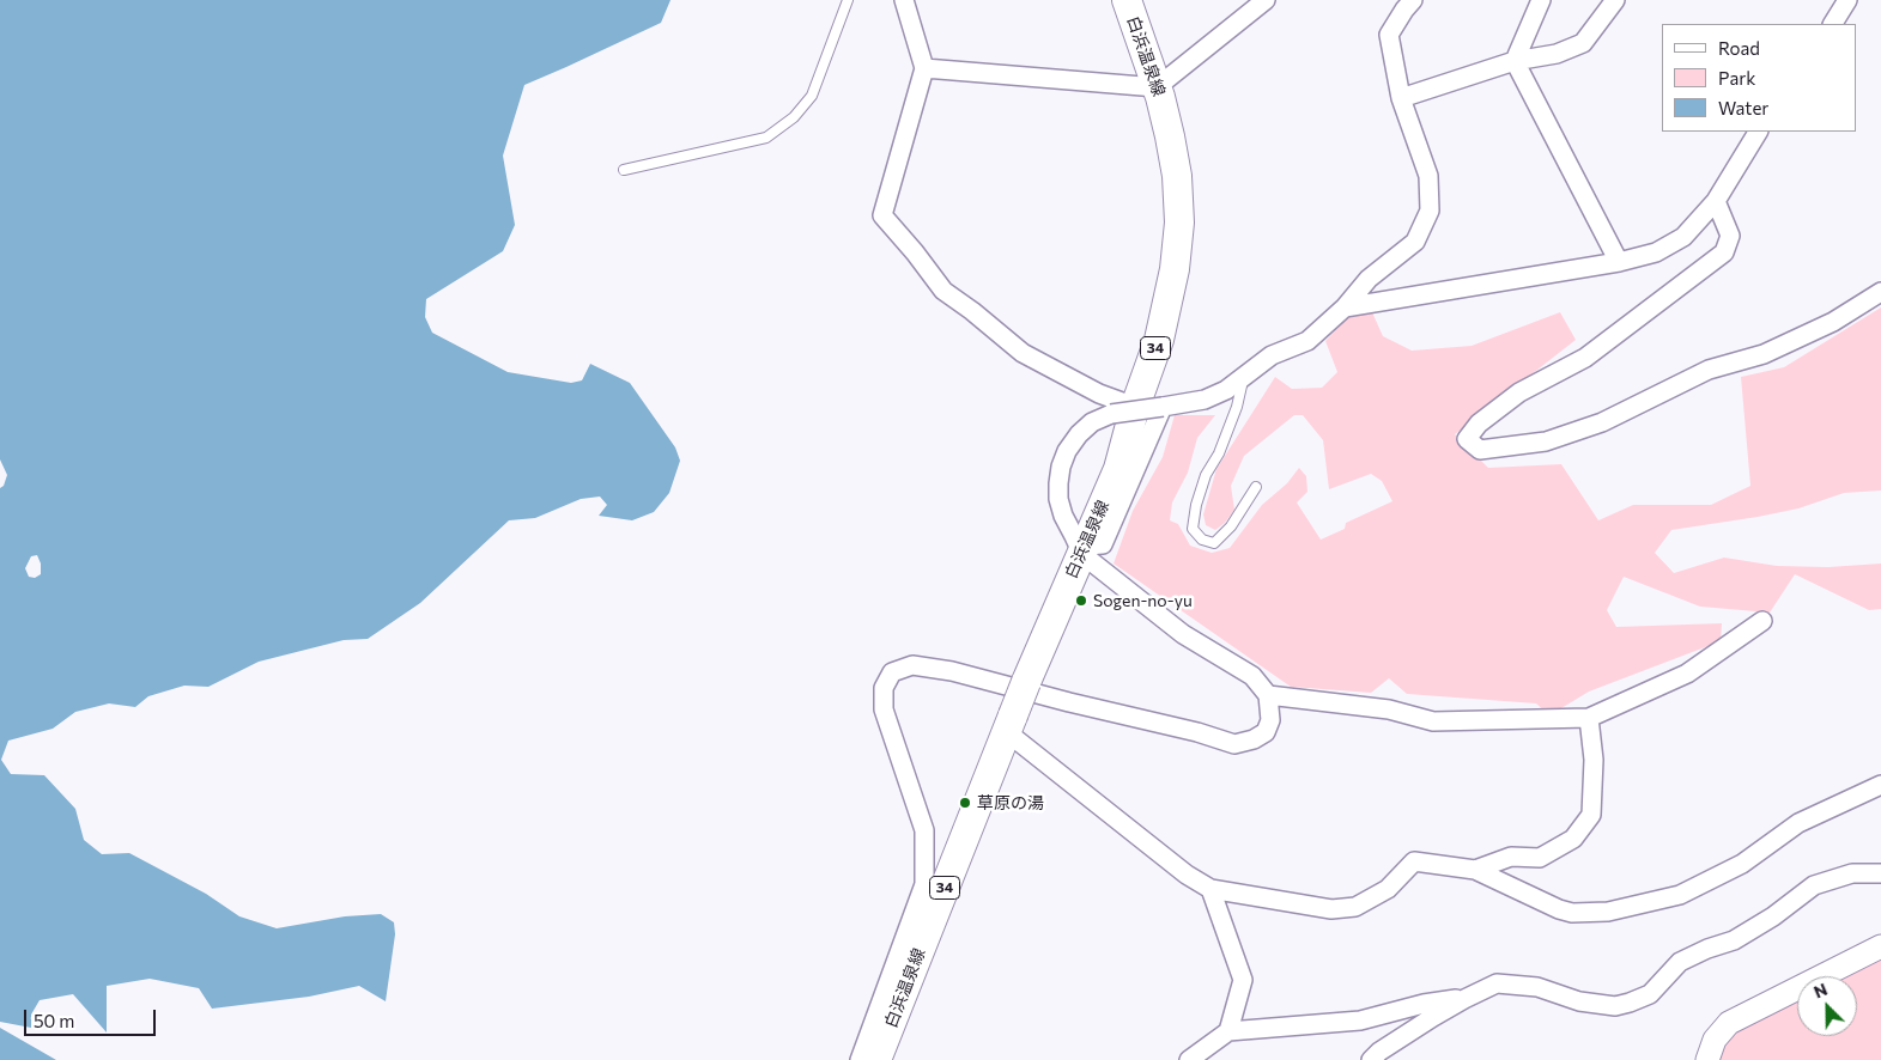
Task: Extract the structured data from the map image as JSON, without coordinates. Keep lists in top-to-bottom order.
{
  "streets": {
    "main road": ["白浜温泉線", "34"]
  },
  "places": ["Sogen-no-yu", "草原の湯"],
  "legend": ["Road", "Park", "Water"],
  "scale_bar": "50 m",
  "north": "top left"
}
